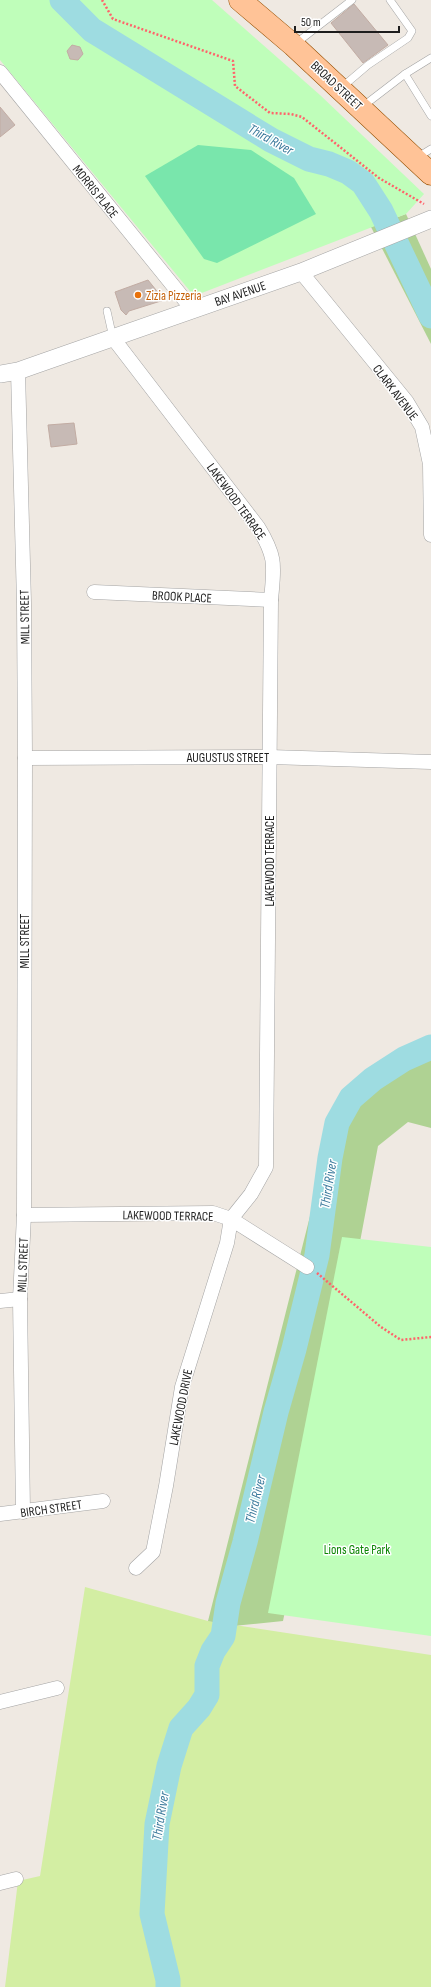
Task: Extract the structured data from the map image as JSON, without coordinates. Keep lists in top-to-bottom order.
{
  "streets": {
    "main road": ["BROAD STREET"],
    "street": [
      "MORRIS PLACE",
      "BAY AVENUE",
      "CLARK AVENUE",
      "LAKEWOOD TERRACE",
      "BROOK PLACE",
      "MILL STREET",
      "AUGUSTUS STREET",
      "LAKEWOOD DRIVE",
      "BIRCH STREET"
    ]
  },
  "crossings": [
    ["MORRIS PLACE", "BAY AVENUE"],
    ["BAY AVENUE", "CLARK AVENUE"],
    ["BAY AVENUE", "LAKEWOOD TERRACE"],
    ["BAY AVENUE", "MILL STREET"],
    ["LAKEWOOD TERRACE", "BROOK PLACE"],
    ["LAKEWOOD TERRACE", "MILL STREET"],
    ["LAKEWOOD TERRACE", "AUGUSTUS STREET"],
    ["LAKEWOOD TERRACE", "LAKEWOOD DRIVE"],
    ["MILL STREET", "AUGUSTUS STREET"],
    ["MILL STREET", "BIRCH STREET"]
  ],
  "water": ["Third River"],
  "parks": ["Lions Gate Park"],
  "places": ["Zizia Pizzeria"],
  "scale_bar": "50 m"
}
